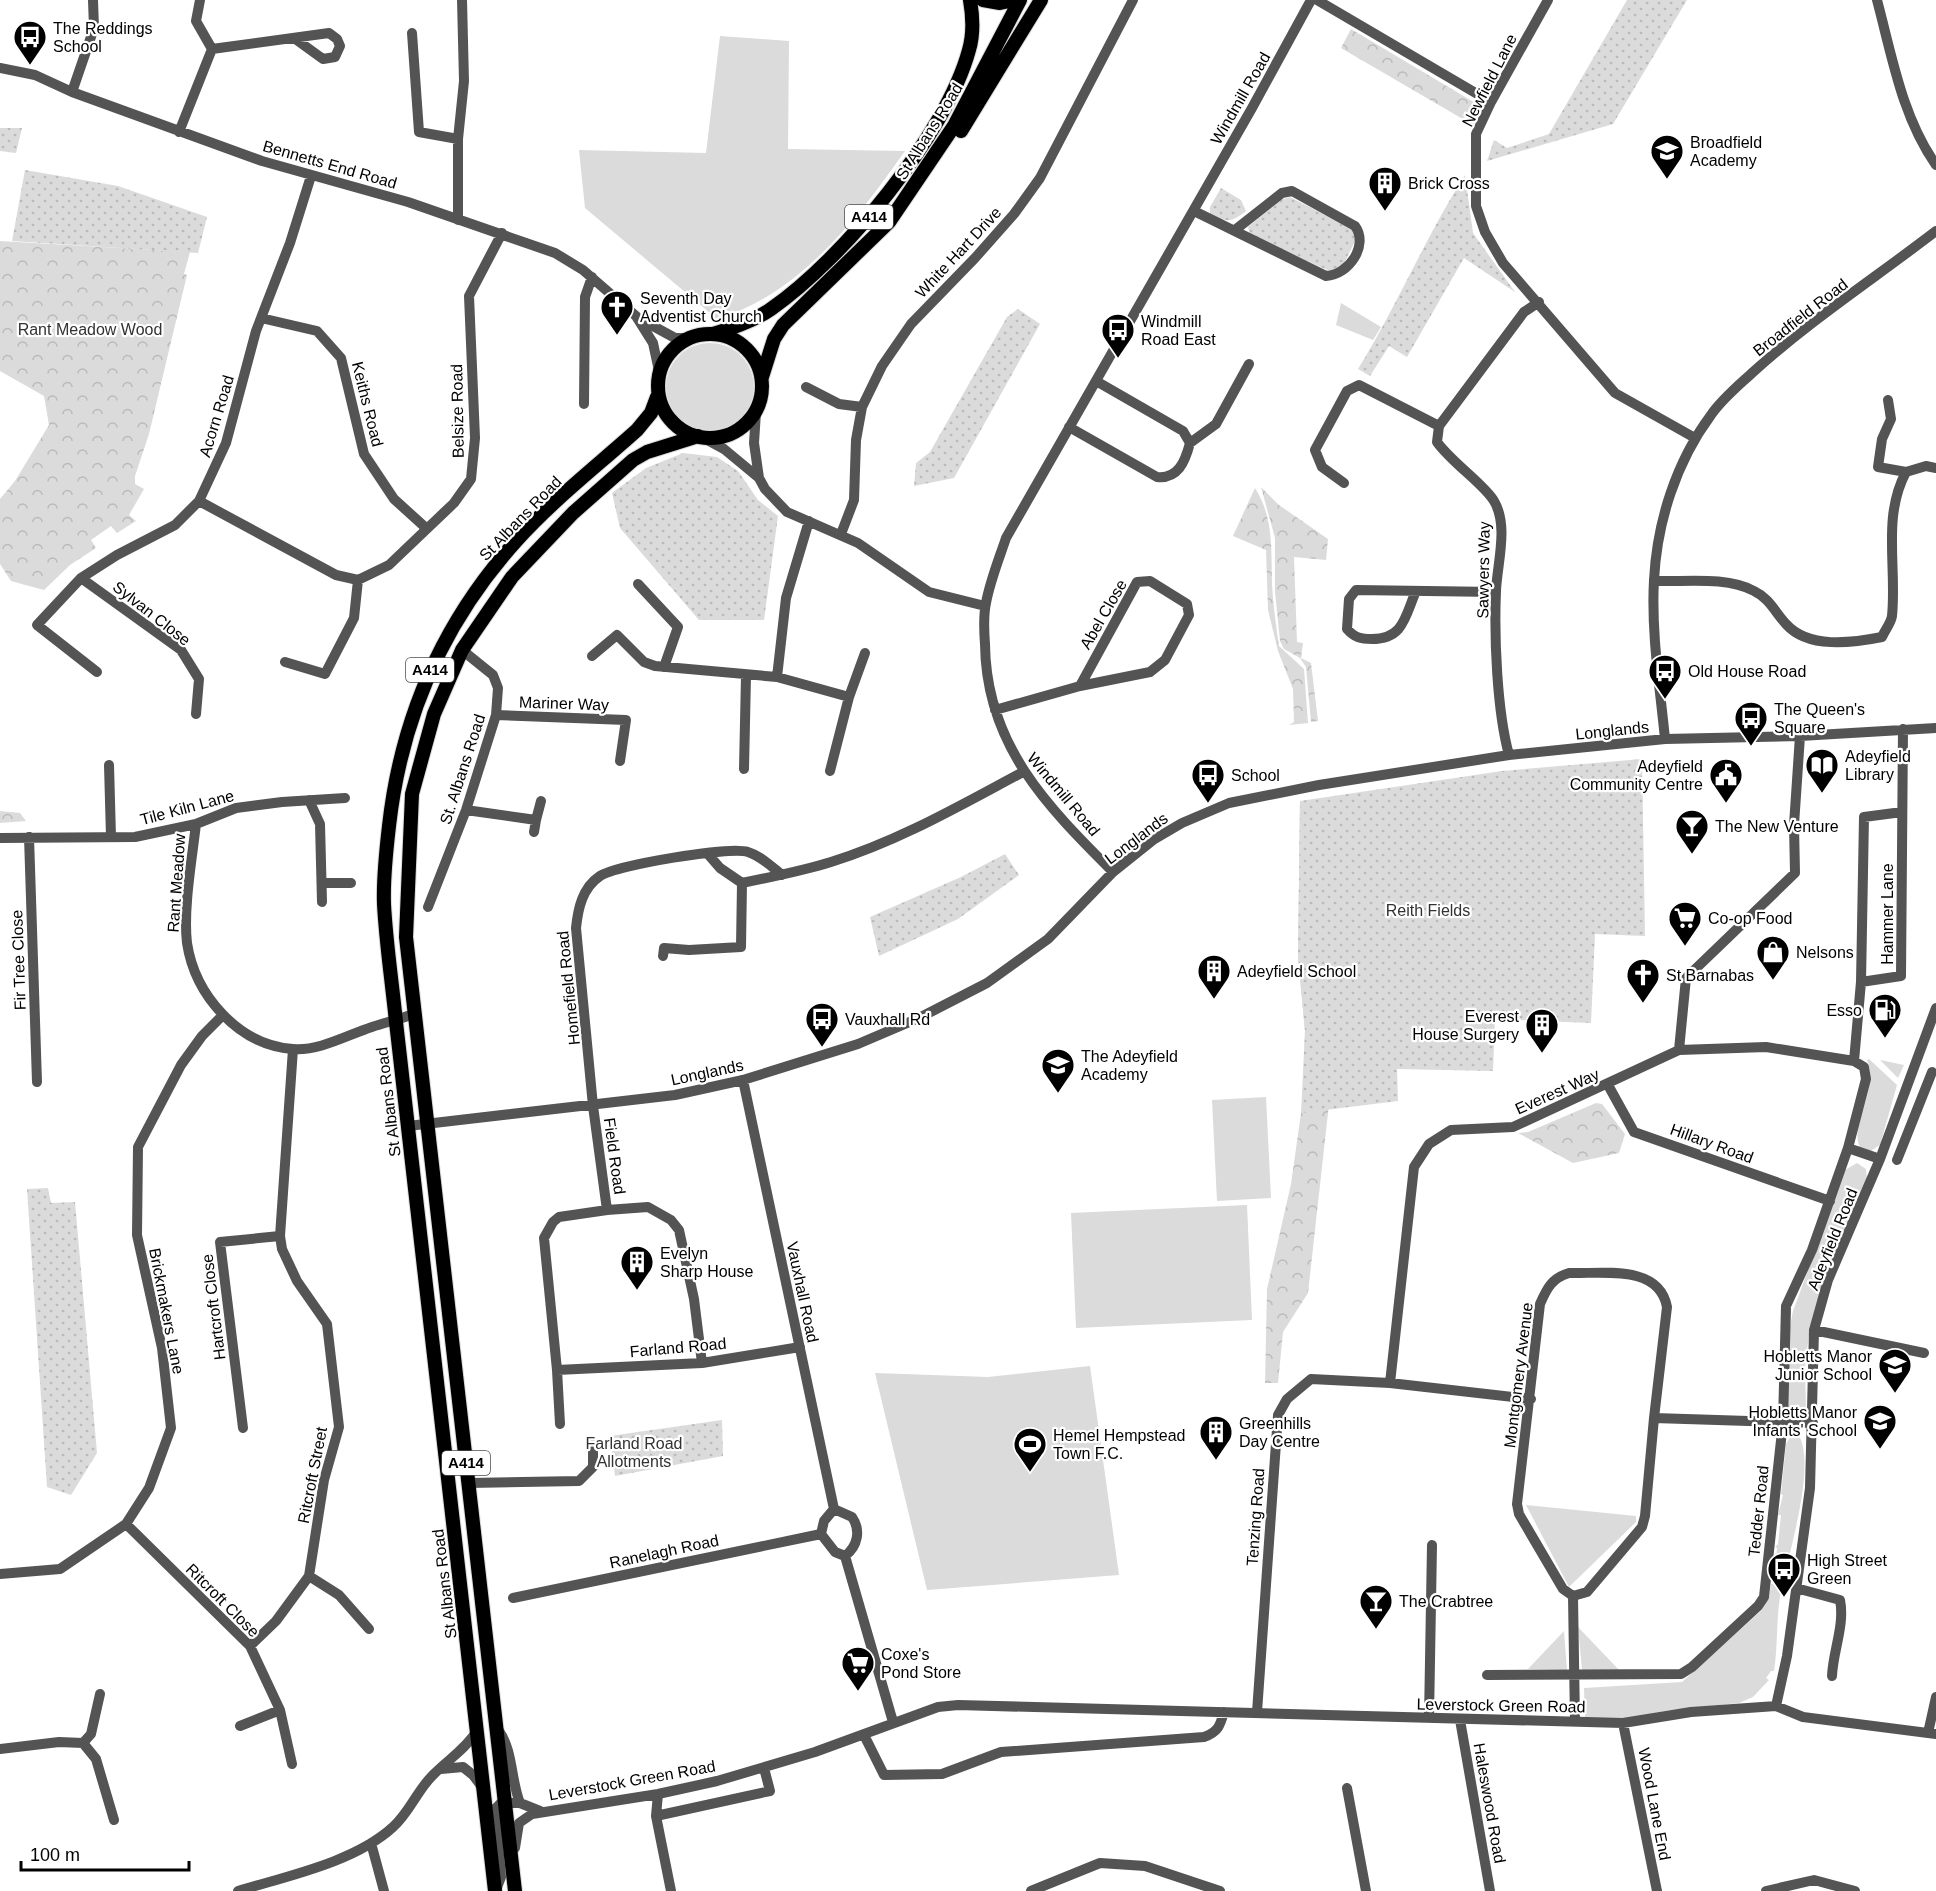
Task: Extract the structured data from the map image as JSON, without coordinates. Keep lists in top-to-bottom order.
{
  "streets": {
    "main road": ["St Albans Road", "A414"],
    "street": [
      "Newfield Lane",
      "Windmill Road",
      "Bennetts End Road",
      "White Hart Drive",
      "Broadfield Road",
      "Keiths Road",
      "Belsize Road",
      "Acorn Road",
      "Sawyers Way",
      "Sylvan Close",
      "Abel Close",
      "Mariner Way",
      "Longlands",
      "St. Albans Road",
      "Tile Kiln Lane",
      "Rant Meadow",
      "Hammer Lane",
      "Fir Tree Close",
      "Homefield Road",
      "Everest Way",
      "Hillary Road",
      "Field Road",
      "Adeyfield Road",
      "Vauxhall Road",
      "Hartcroft Close",
      "Brickmakers Lane",
      "Farland Road",
      "Montgomery Avenue",
      "Ritcroft Street",
      "Tedder Road",
      "Tenzing Road",
      "Ranelagh Road",
      "Ritcroft Close",
      "Leverstock Green Road",
      "Haleswood Road",
      "Wood Lane End"
    ]
  },
  "crossings": [
    ["Windmill Road", "Abel Close"],
    ["Windmill Road", "Longlands"],
    ["St Albans Road", "Bennetts End Road"],
    ["St Albans Road", "A414"],
    ["St Albans Road", "Longlands"],
    ["St Albans Road", "St. Albans Road"],
    ["St Albans Road", "Rant Meadow"],
    ["St Albans Road", "Leverstock Green Road"],
    ["Bennetts End Road", "Belsize Road"],
    ["Bennetts End Road", "Acorn Road"],
    ["Broadfield Road", "Longlands"],
    ["Keiths Road", "Belsize Road"],
    ["Keiths Road", "Acorn Road"],
    ["Acorn Road", "Sylvan Close"],
    ["Sawyers Way", "Longlands"],
    ["Mariner Way", "St. Albans Road"],
    ["Longlands", "Hammer Lane"],
    ["Longlands", "Homefield Road"],
    ["Longlands", "Field Road"],
    ["Longlands", "Vauxhall Road"],
    ["Tile Kiln Lane", "Rant Meadow"],
    ["Tile Kiln Lane", "Fir Tree Close"],
    ["Rant Meadow", "Brickmakers Lane"],
    ["Rant Meadow", "Ritcroft Street"],
    ["Hammer Lane", "Everest Way"],
    ["Hammer Lane", "Tedder Road"],
    ["Homefield Road", "Field Road"],
    ["Everest Way", "Hillary Road"],
    ["Everest Way", "Tedder Road"],
    ["Everest Way", "Tenzing Road"],
    ["Hillary Road", "Tedder Road"],
    ["Field Road", "Farland Road"],
    ["Adeyfield Road", "Leverstock Green Road"],
    ["Vauxhall Road", "Farland Road"],
    ["Vauxhall Road", "Ranelagh Road"],
    ["Hartcroft Close", "Ritcroft Street"],
    ["Brickmakers Lane", "Ritcroft Close"],
    ["Montgomery Avenue", "Tenzing Road"],
    ["Ritcroft Street", "Ritcroft Close"],
    ["Tenzing Road", "Leverstock Green Road"],
    ["Leverstock Green Road", "Haleswood Road"],
    ["Leverstock Green Road", "Wood Lane End"]
  ],
  "parks": ["Rant Meadow Wood", "Reith Fields", "Farland Road Allotments"],
  "places": {
    "bus stop": [
      "The Reddings School",
      "Windmill Road East",
      "Old House Road",
      "The Queen's Square",
      "School",
      "Vauxhall Rd",
      "High Street Green"
    ],
    "school or university": [
      "Broadfield Academy",
      "The Adeyfield Academy",
      "Hobletts Manor Junior School",
      "Hobletts Manor Infants' School"
    ],
    "building": [
      "Brick Cross",
      "Adeyfield School",
      "Everest House Surgery",
      "Evelyn Sharp House",
      "Greenhills Day Centre"
    ],
    "church": ["Seventh Day Adventist Church", "St Barnabas"],
    "library": ["Adeyfield Library"],
    "public building": ["Adeyfield Community Centre"],
    "bar": ["The New Venture", "The Crabtree"],
    "supermarket": ["Co-op Food", "Coxe's Pond Store"],
    "shop": ["Nelsons"],
    "fuel station": ["Esso"],
    "sports": ["Hemel Hempstead Town F.C."]
  },
  "scale_bar": "100 m"
}
